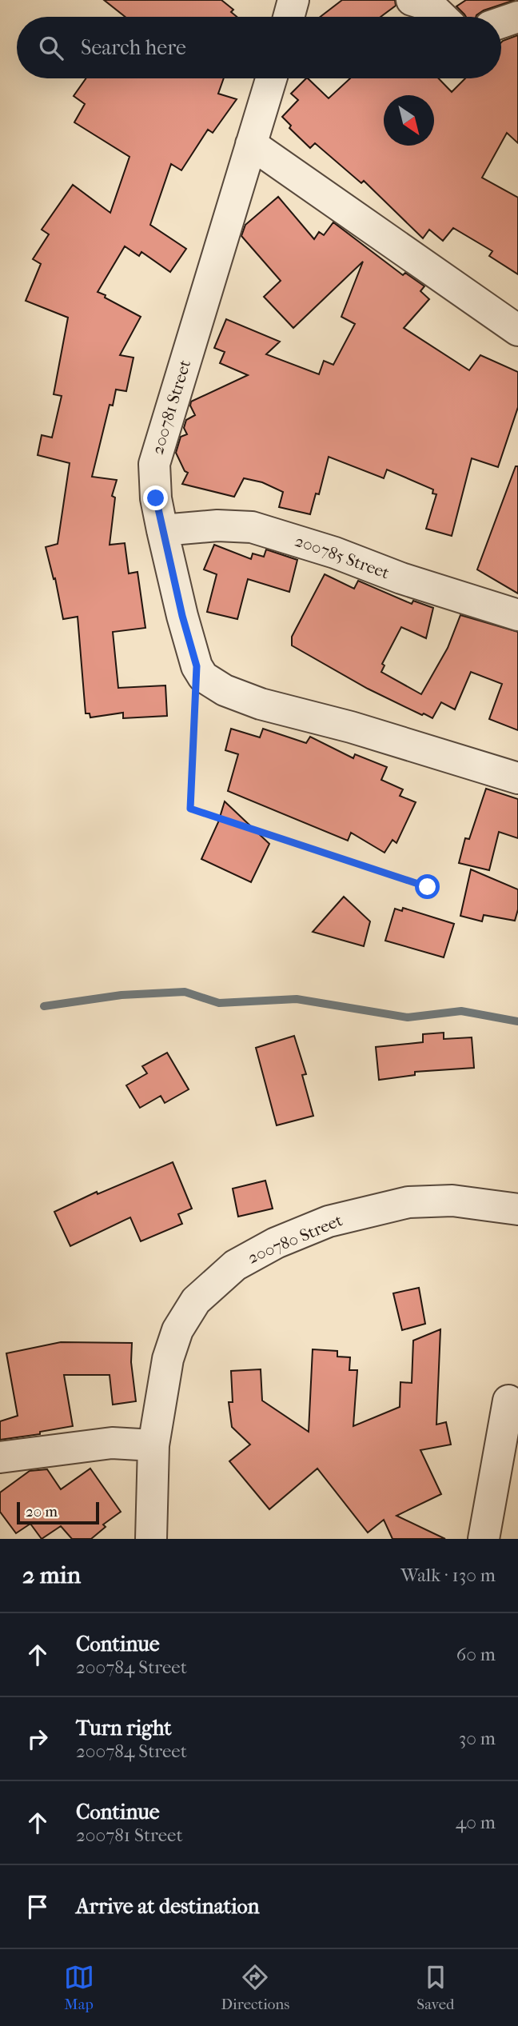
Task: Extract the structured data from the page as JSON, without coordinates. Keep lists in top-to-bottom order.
{
  "streets": {
    "street": ["200781 Street", "200785 Street", "200780 Street"]
  },
  "crossings": [
    ["200781 Street", "200785 Street"]
  ],
  "scale_bar": "20 m",
  "north": "bottom right",
  "page": {
    "search": "Search here",
    "scale": "20 m",
    "heading": ["2 min", "Walk · 130 m"],
    "list": [
      ["Continue", "200784 Street", "60 m"],
      ["Turn right", "200784 Street", "30 m"],
      ["Continue", "200781 Street", "40 m"],
      "Arrive at destination"
    ],
    "nav": ["Map", "Directions", "Saved"]
  }
}
